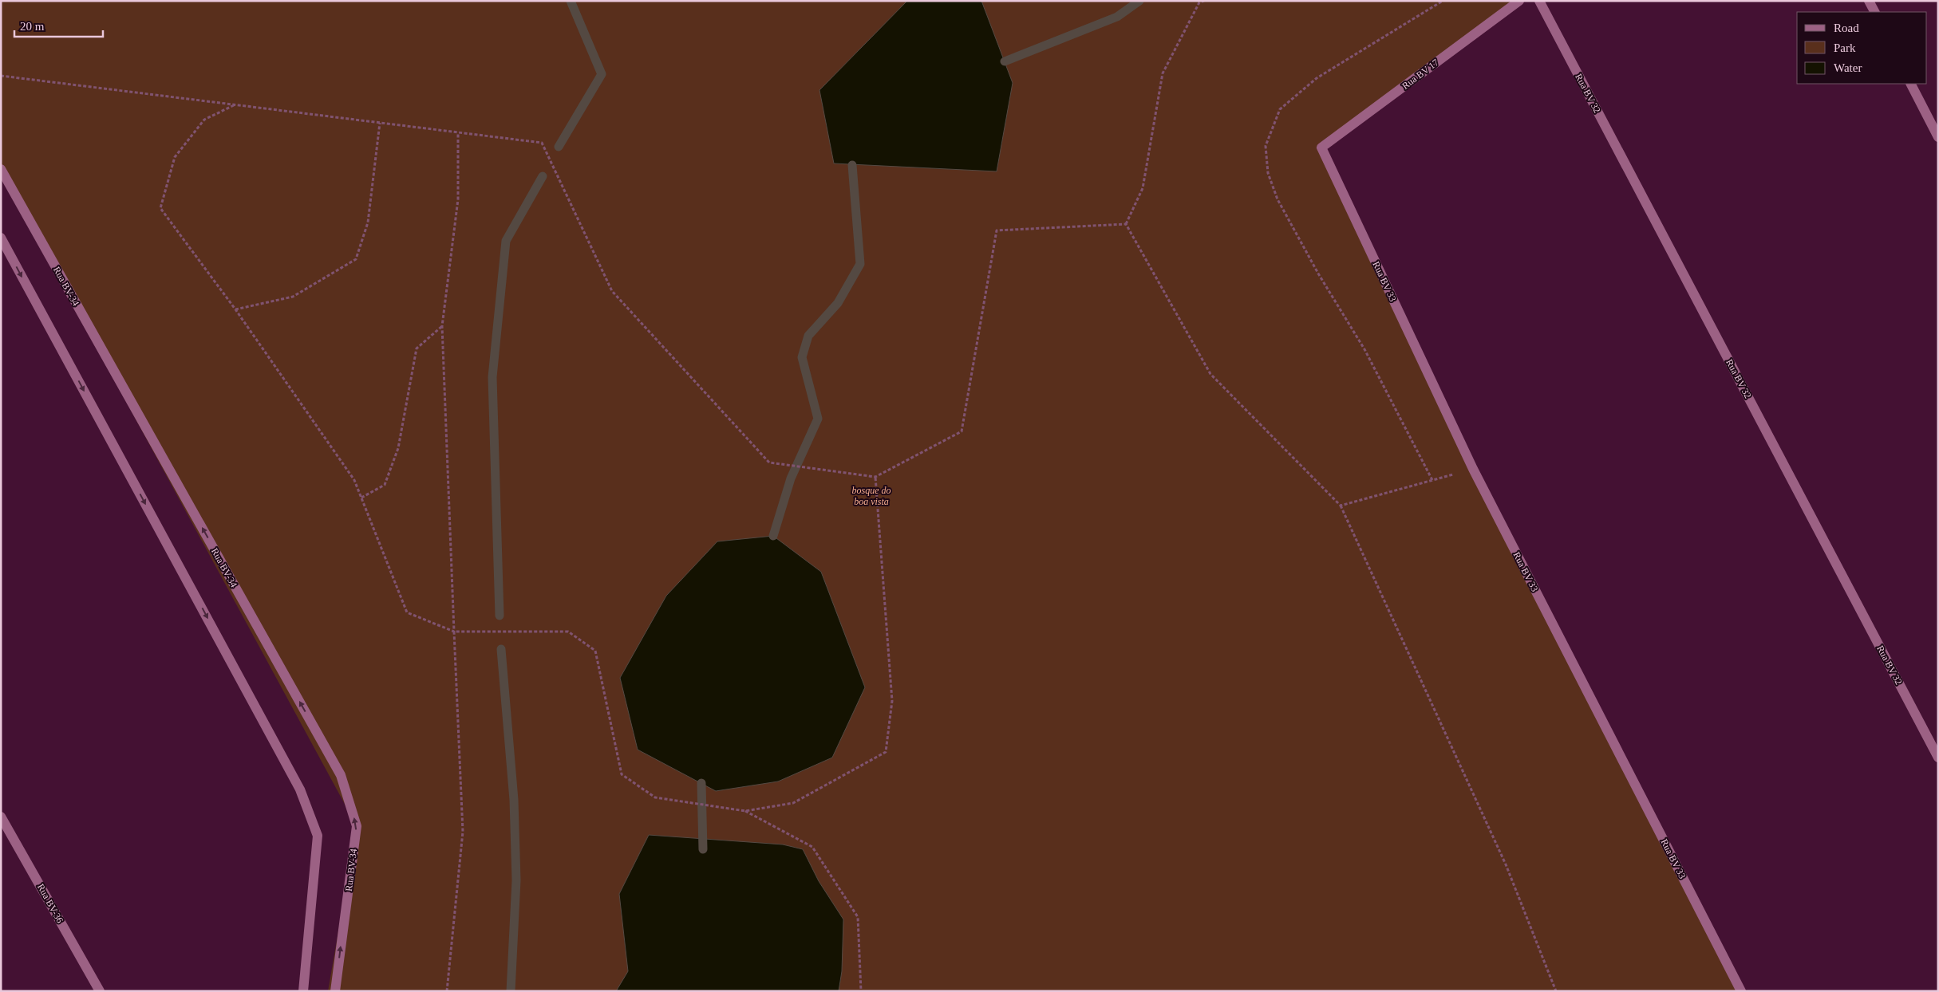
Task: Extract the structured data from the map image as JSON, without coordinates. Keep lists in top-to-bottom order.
{
  "streets": {
    "street": [
      "Rua BV 17",
      "Rua BV 32",
      "Rua BV 33",
      "Rua BV-34",
      "Rua BV-36"
    ]
  },
  "crossings": [
    ["Rua BV 17", "Rua BV 33"]
  ],
  "parks": ["bosque do boa vista"],
  "legend": ["Road", "Park", "Water"],
  "scale_bar": "20 m"
}
